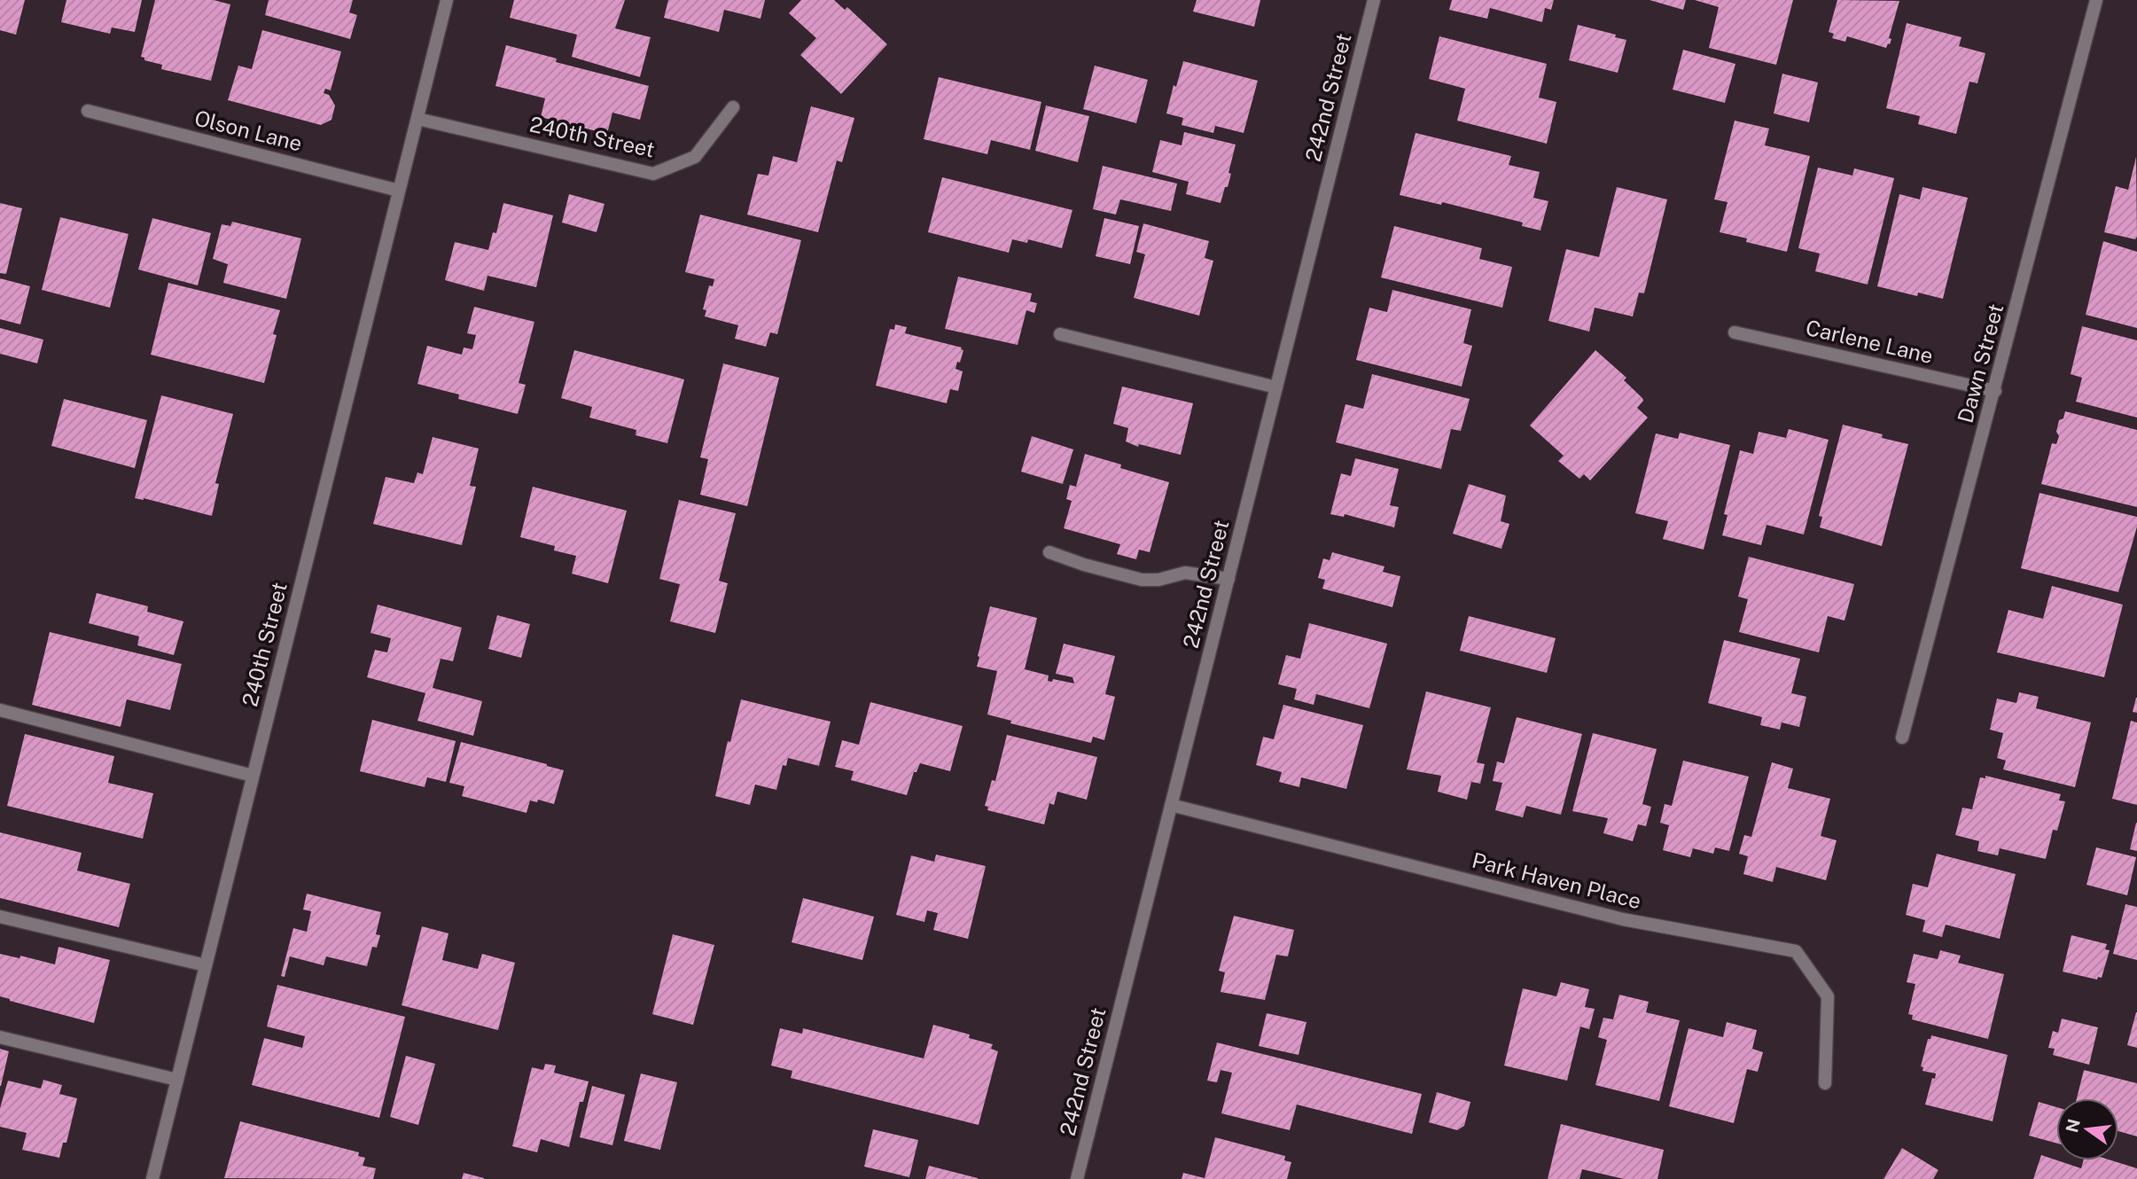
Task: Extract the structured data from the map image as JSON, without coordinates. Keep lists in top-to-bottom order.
{
  "streets": {
    "street": [
      "242nd Street",
      "Olson Lane",
      "240th Street",
      "Carlene Lane",
      "Dawn Street",
      "Park Haven Place"
    ]
  },
  "crossings": [
    ["242nd Street", "Park Haven Place"],
    ["Olson Lane", "240th Street"],
    ["Carlene Lane", "Dawn Street"]
  ],
  "north": "left"
}
